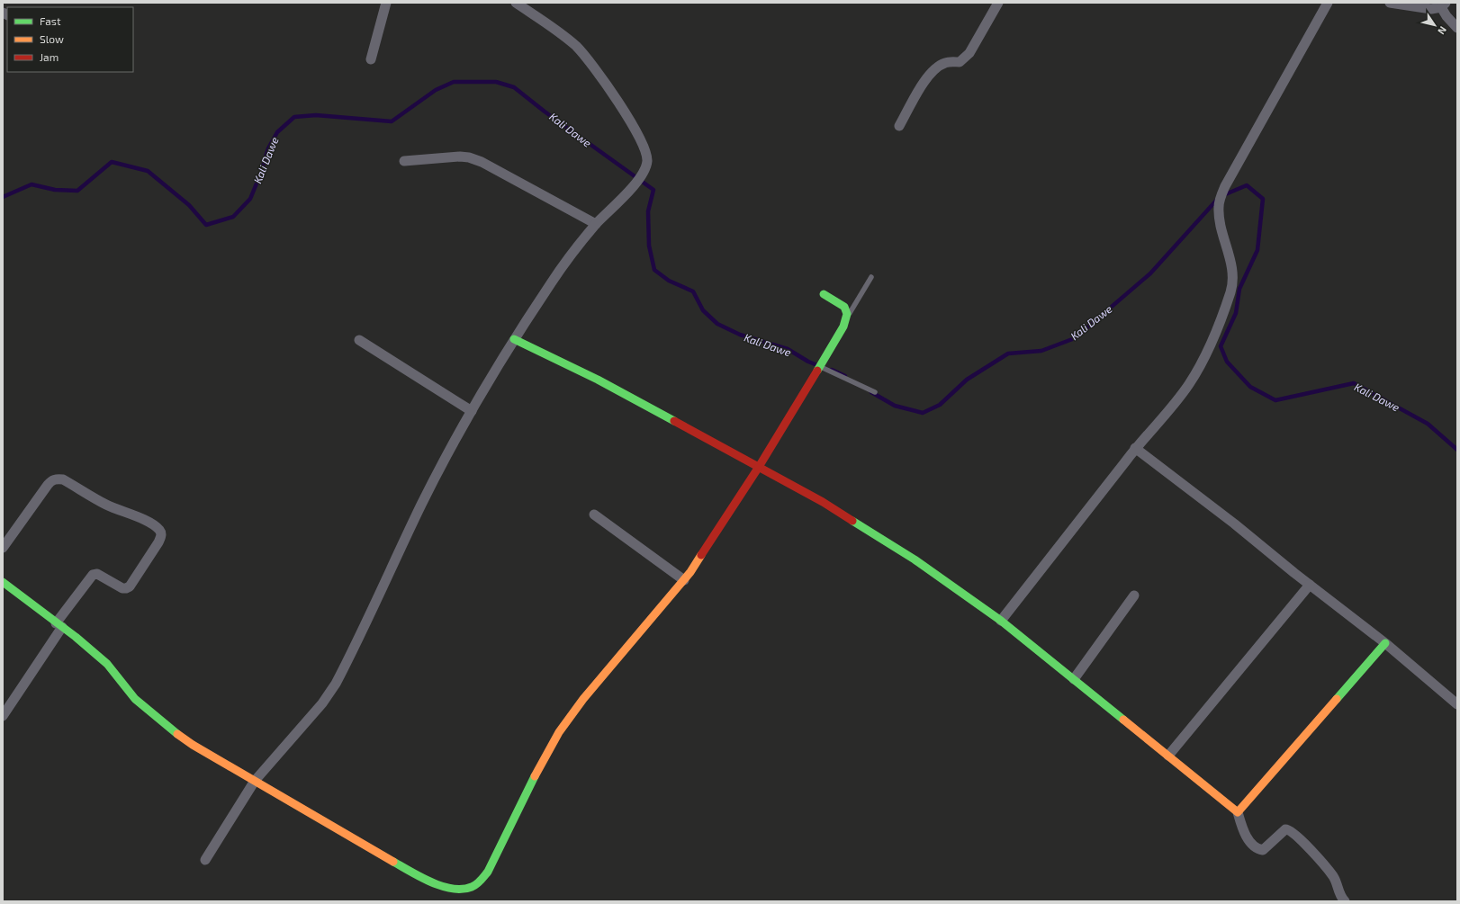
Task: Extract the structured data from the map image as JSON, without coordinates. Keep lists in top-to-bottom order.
{
  "water": ["Kali Dawe"],
  "legend": ["Fast", "Slow", "Jam"],
  "north": "bottom right"
}
